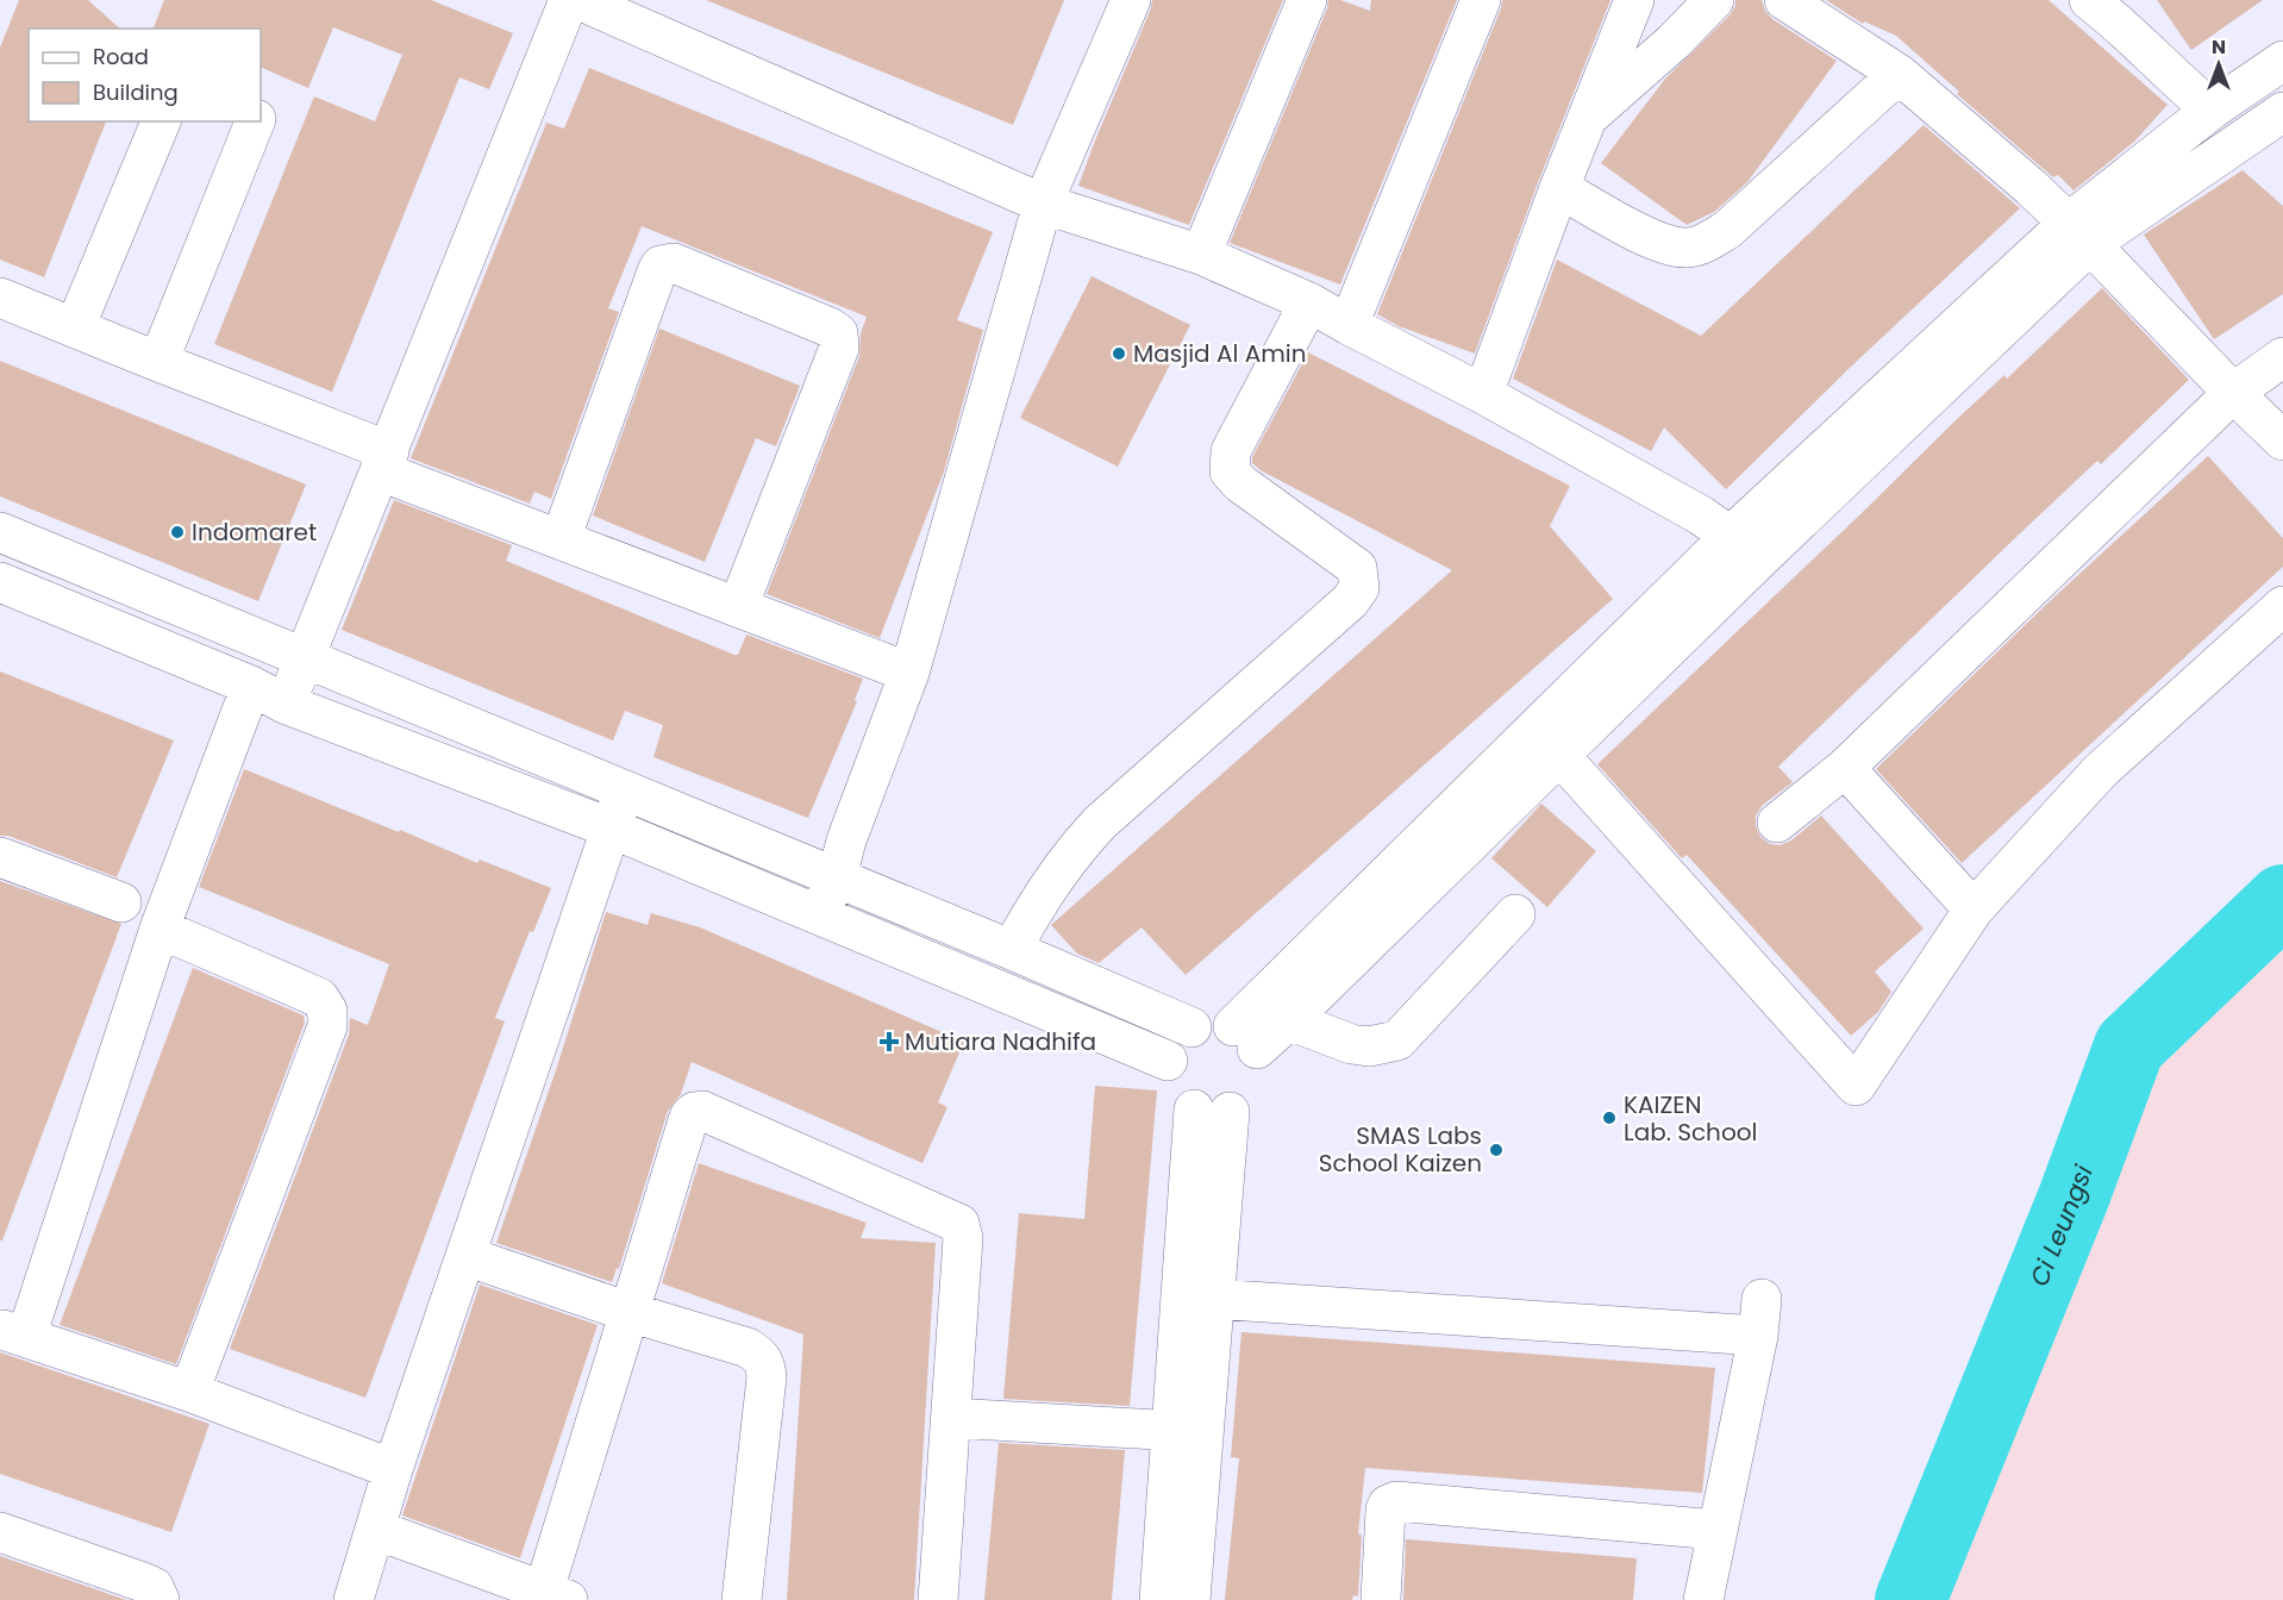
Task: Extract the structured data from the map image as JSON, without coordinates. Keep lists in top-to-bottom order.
{
  "water": ["Ci Leungsi"],
  "places": {
    "other": [
      "Masjid Al Amin",
      "Indomaret",
      "KAIZEN Lab. School",
      "SMAS Labs School Kaizen"
    ],
    "health": ["Mutiara Nadhifa"]
  },
  "legend": ["Road", "Building"],
  "north": "top"
}
